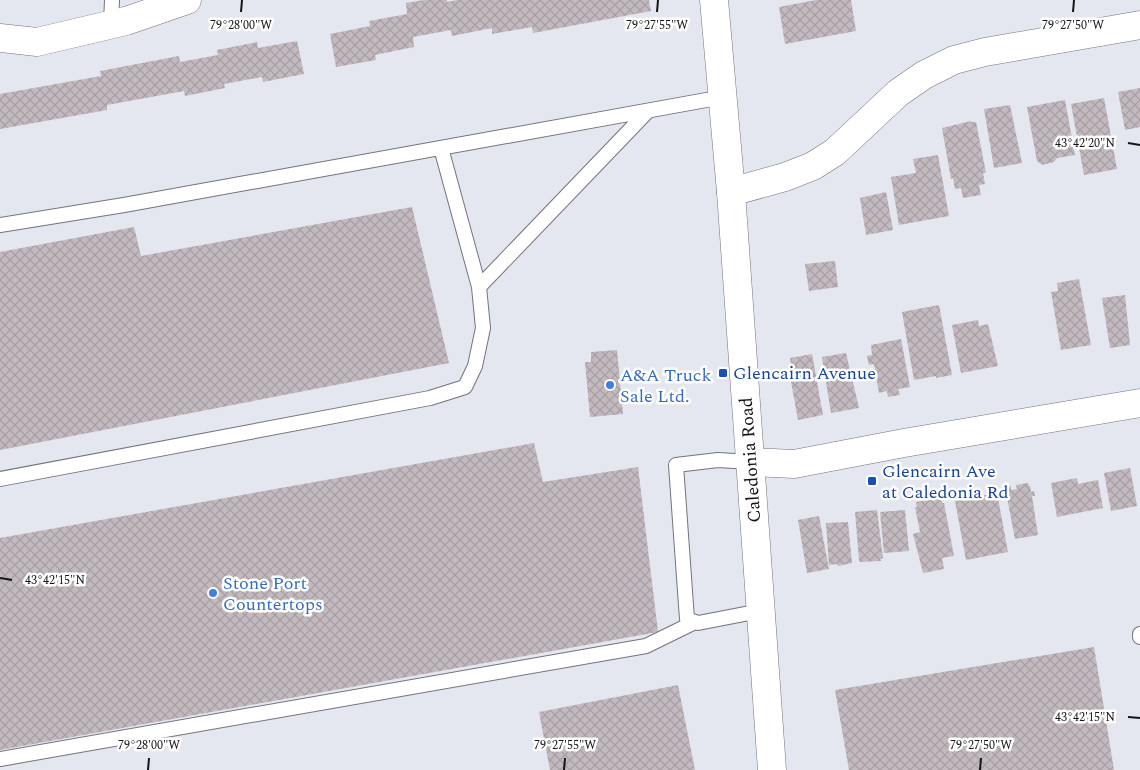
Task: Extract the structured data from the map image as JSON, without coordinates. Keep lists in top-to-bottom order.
{
  "streets": {
    "street": ["Caledonia Road"]
  },
  "places": {
    "transit": ["Glencairn Avenue", "Glencairn Ave at Caledonia Rd"],
    "other": ["A&A Truck Sale Ltd.", "Stone Port Countertops"]
  },
  "coordinates": [
    "79°28'00\"W",
    "79°27'55\"W",
    "79°27'50\"W",
    "43°42'20\"N",
    "43°42'15\"N"
  ]
}
